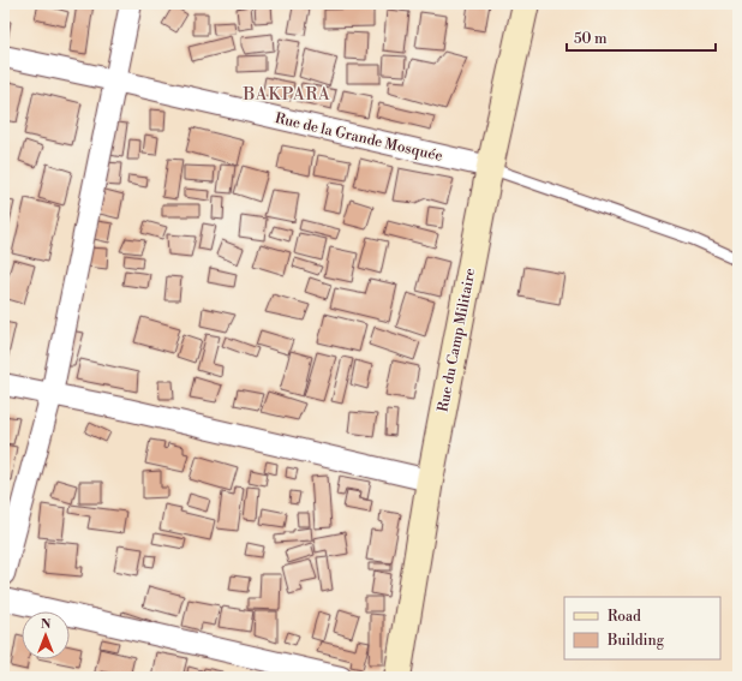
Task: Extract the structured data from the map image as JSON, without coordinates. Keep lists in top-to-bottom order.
{
  "streets": {
    "street": ["Rue de la Grande Mosquée", "Rue du Camp Militaire"]
  },
  "crossings": [
    ["Rue de la Grande Mosquée", "Rue du Camp Militaire"]
  ],
  "districts": ["BAKPARA"],
  "legend": ["Road", "Building"],
  "scale_bar": "50 m",
  "north": "top"
}
